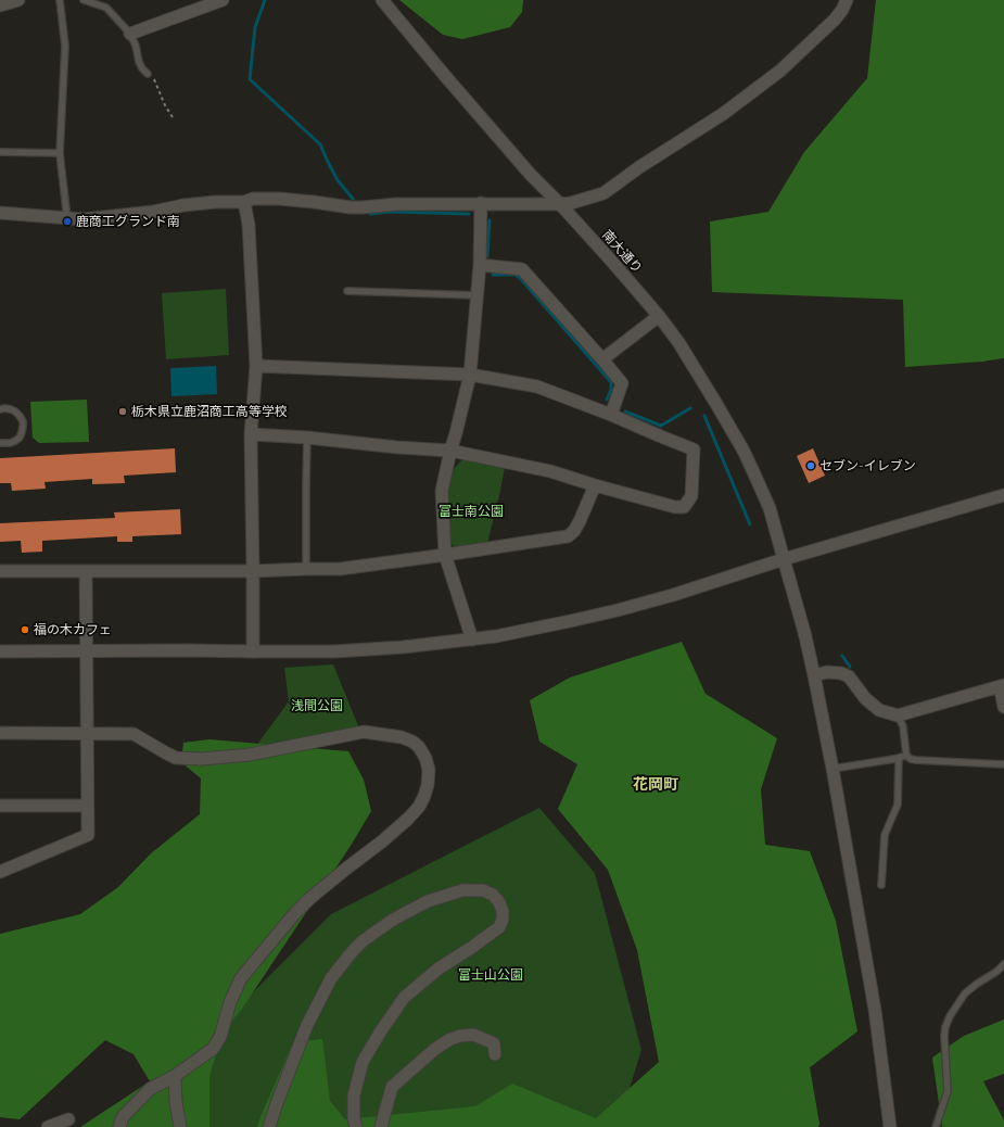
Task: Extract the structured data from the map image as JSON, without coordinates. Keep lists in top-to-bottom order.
{
  "streets": {
    "street": ["南大通り"]
  },
  "districts": ["花岡町"],
  "parks": ["富士南公園", "浅間公園", "富士山公園"],
  "places": [
    "鹿商工グランド南",
    "栃木県立鹿沼商工高等学校",
    "セブン-イレブン",
    "福の木カフェ"
  ]
}
